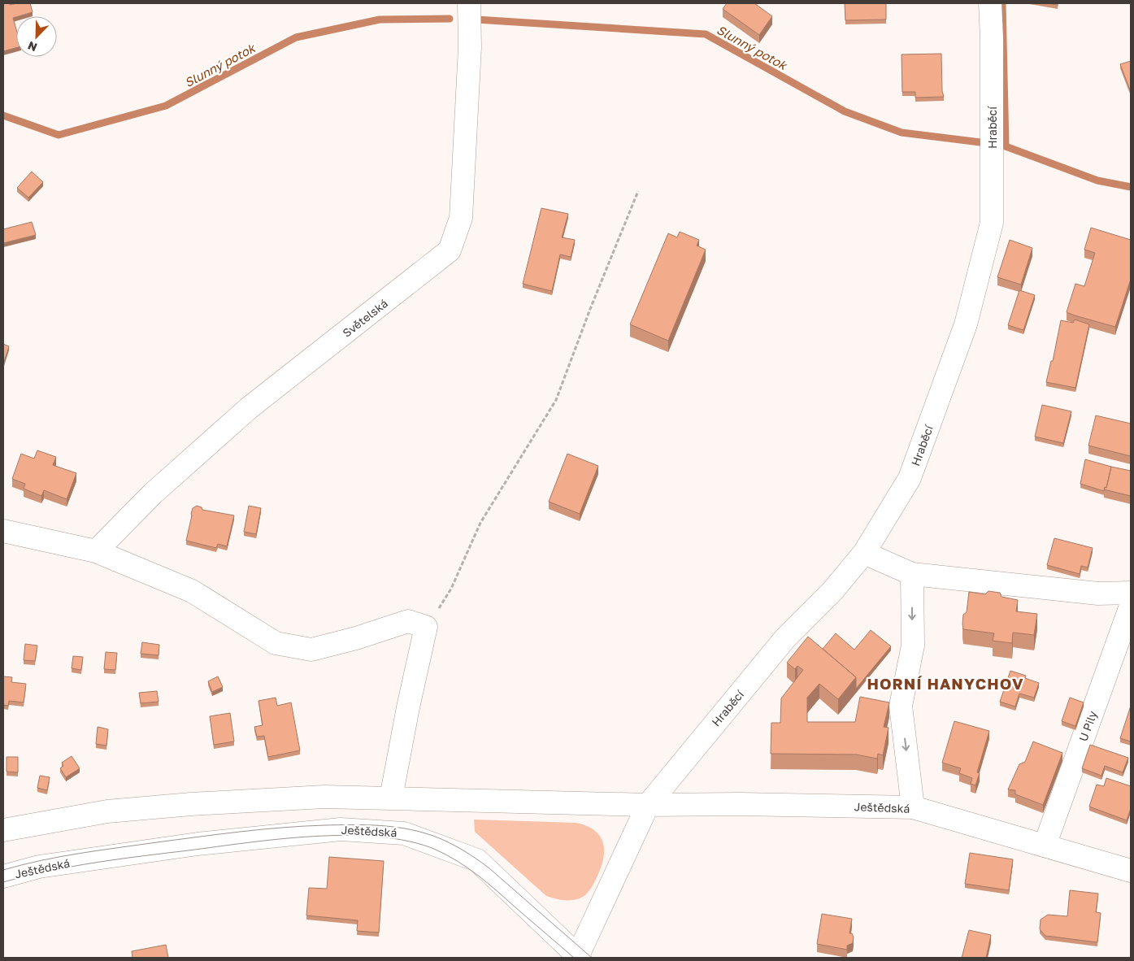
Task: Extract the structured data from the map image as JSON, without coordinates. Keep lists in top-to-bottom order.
{
  "streets": {
    "street": [
      "Hraběcí",
      "Světelská",
      "U Pily",
      "Ještědská"
    ]
  },
  "crossings": [
    ["Hraběcí", "Ještědská"],
    ["U Pily", "Ještědská"]
  ],
  "districts": ["HORNÍ HANYCHOV"],
  "water": ["Slunný potok"],
  "north": "bottom left"
}
